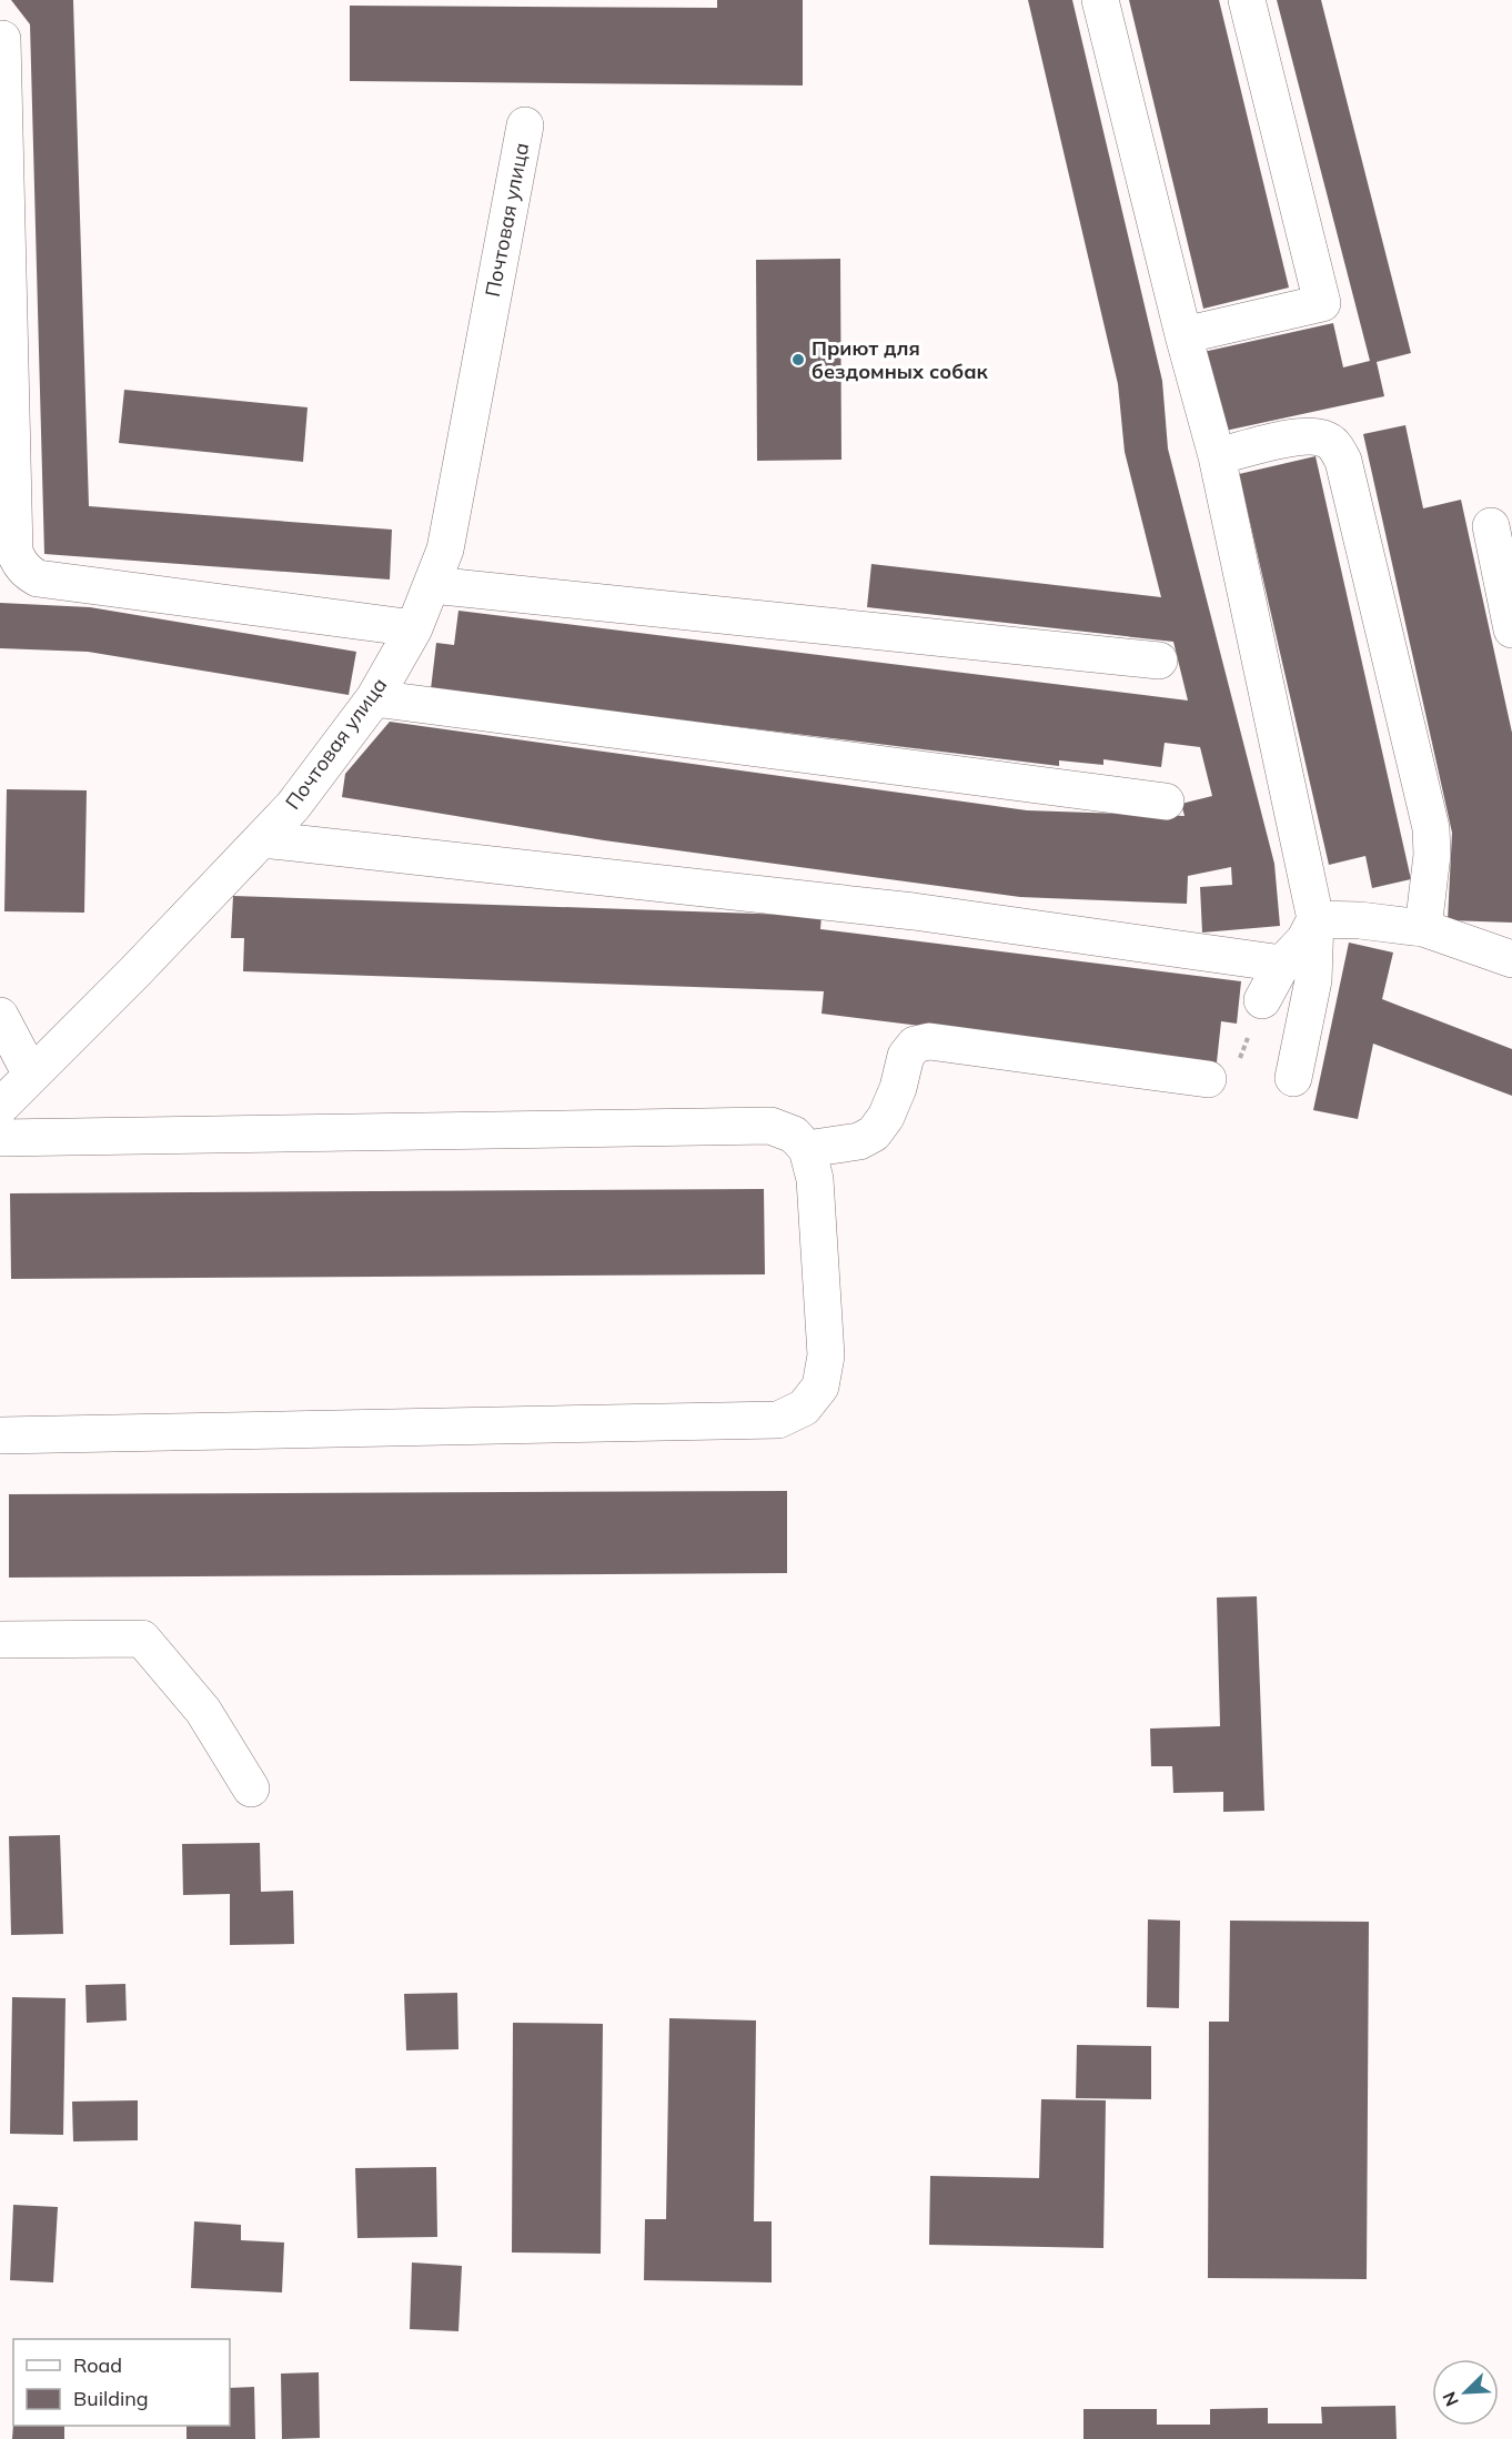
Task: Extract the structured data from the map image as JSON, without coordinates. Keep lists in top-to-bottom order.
{
  "streets": {
    "street": ["Почтовая улица"]
  },
  "places": ["Приют для бездомных собак"],
  "legend": ["Road", "Building"],
  "north": "bottom left"
}
